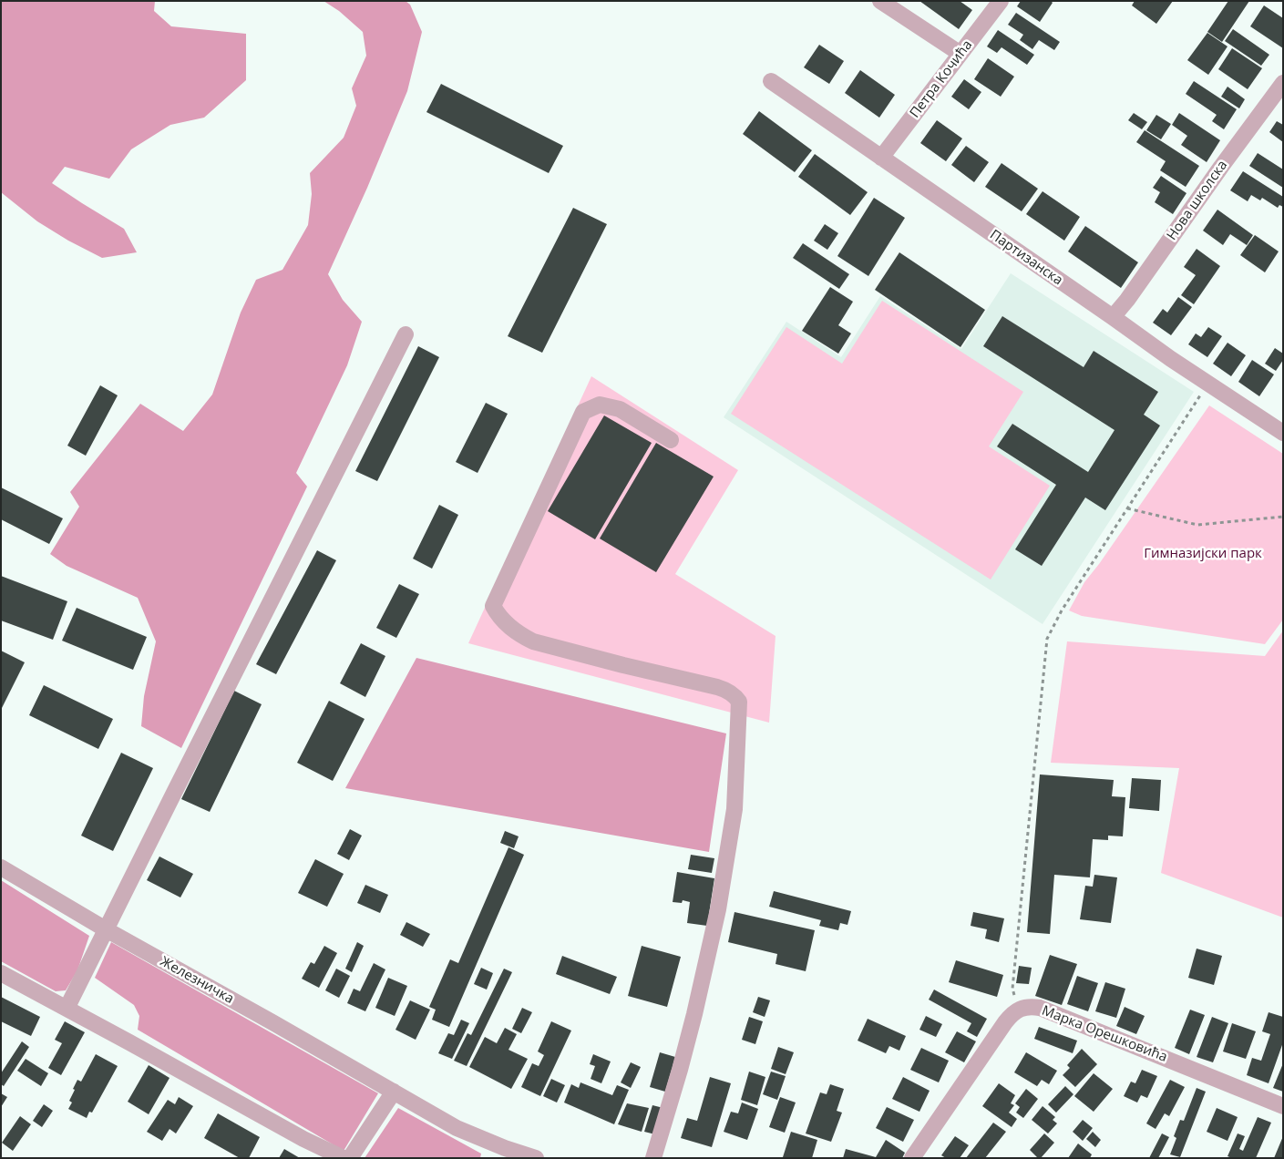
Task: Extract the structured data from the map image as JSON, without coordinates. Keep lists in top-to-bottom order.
{
  "streets": {
    "street": [
      "Петра Кочића",
      "Нова школска",
      "Партизанска",
      "Железничка",
      "Марка Орешковића"
    ]
  },
  "crossings": [
    ["Петра Кочића", "Партизанска"],
    ["Нова школска", "Партизанска"]
  ],
  "parks": ["Гимназијски парк"]
}
